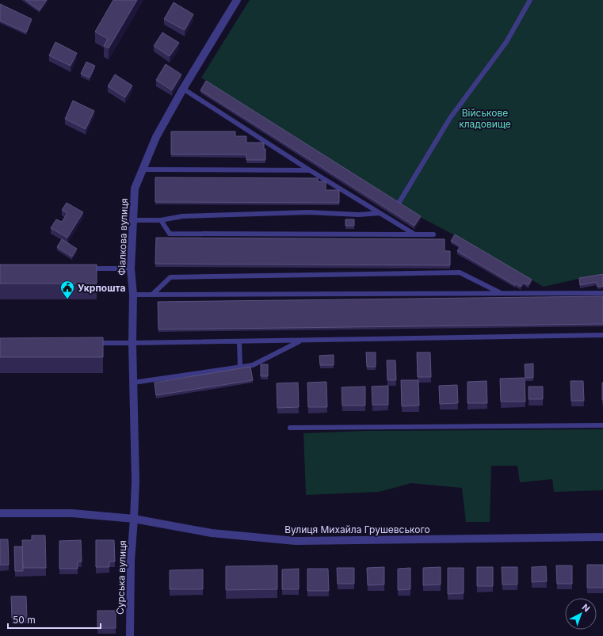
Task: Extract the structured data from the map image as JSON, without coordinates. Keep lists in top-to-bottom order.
{
  "streets": {
    "street": ["Фіалкова вулиця", "Вулиця Михайла Грушевського", "Сурська вулиця"]
  },
  "crossings": [
    ["Фіалкова вулиця", "Вулиця Михайла Грушевського"],
    ["Фіалкова вулиця", "Сурська вулиця"],
    ["Вулиця Михайла Грушевського", "Сурська вулиця"]
  ],
  "parks": ["Військове кладовище"],
  "places": {
    "public building": ["Укрпошта"]
  },
  "scale_bar": "50 m",
  "north": "top right"
}
